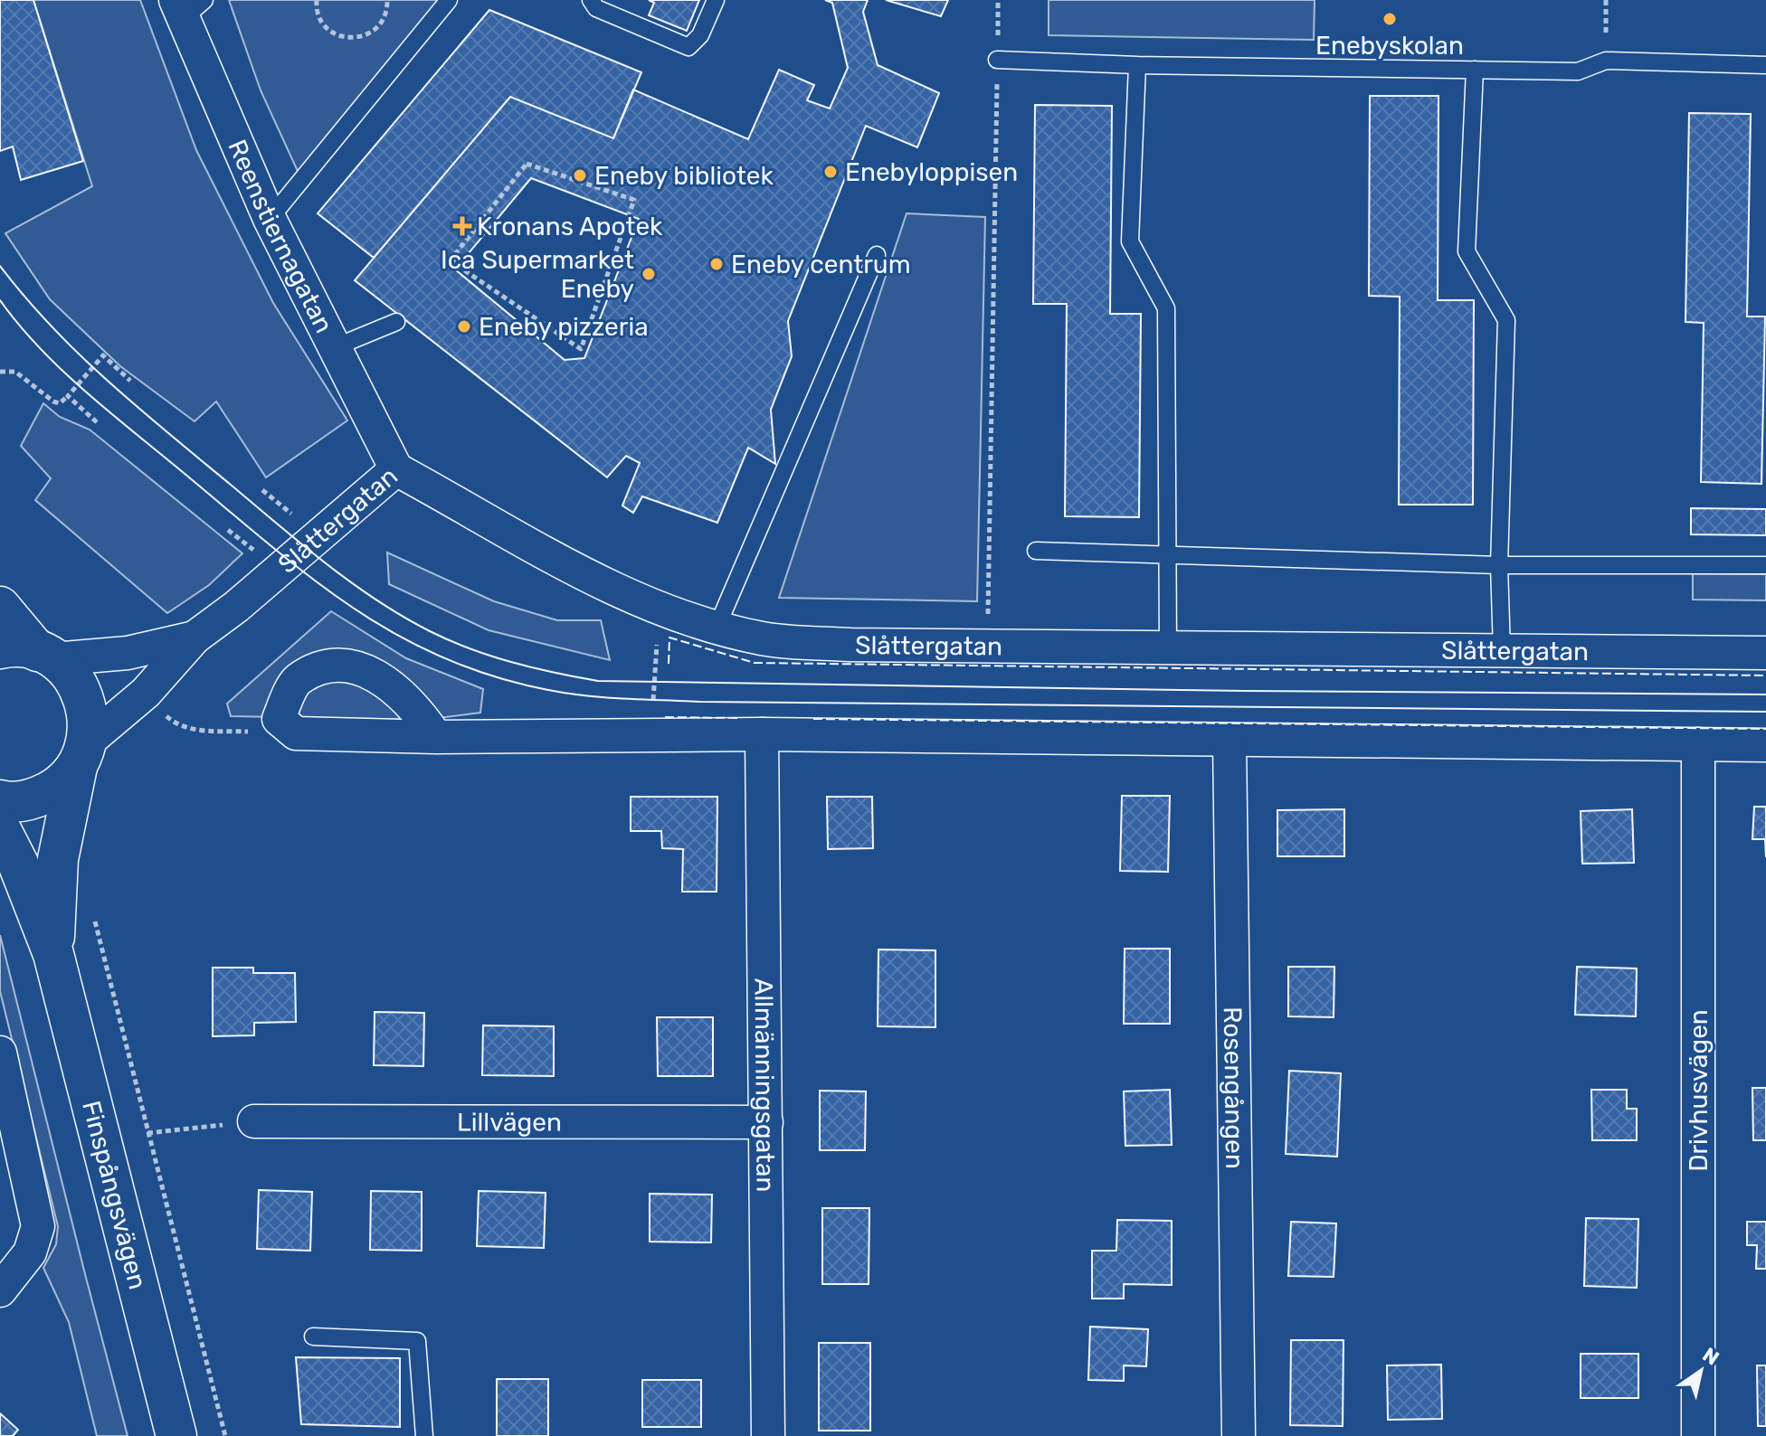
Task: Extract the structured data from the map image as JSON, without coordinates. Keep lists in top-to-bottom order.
{
  "streets": {
    "main road": ["Finspångsvägen"],
    "street": [
      "Reenstiernagatan",
      "Slåttergatan",
      "Allmänningsgatan",
      "Rosengången",
      "Drivhusvägen",
      "Lillvägen"
    ]
  },
  "crossings": [
    ["Reenstiernagatan", "Slåttergatan"],
    ["Slåttergatan", "Finspångsvägen"],
    ["Allmänningsgatan", "Lillvägen"]
  ],
  "places": {
    "other": [
      "Enebyskolan",
      "Enebyloppisen",
      "Eneby bibliotek",
      "Eneby centrum",
      "Ica Supermarket Eneby",
      "Eneby pizzeria"
    ],
    "health": ["Kronans Apotek"]
  },
  "north": "top right"
}
